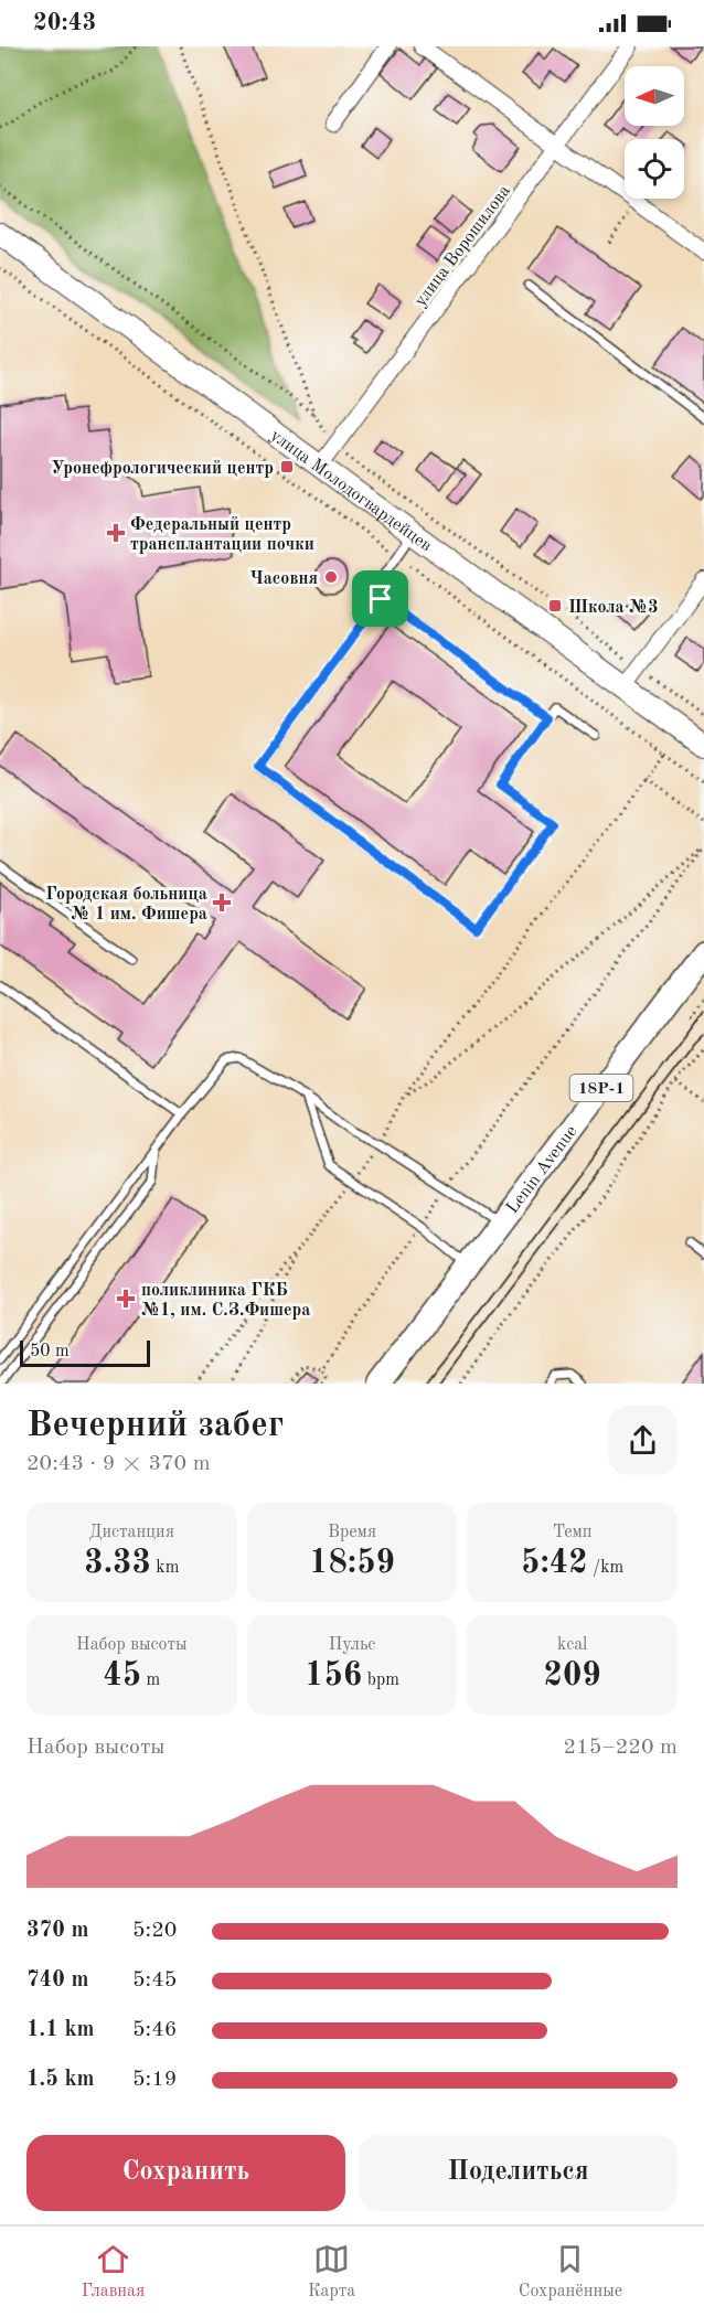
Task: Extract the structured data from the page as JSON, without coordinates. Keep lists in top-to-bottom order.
{
  "streets": {
    "main road": ["18Р-1", "Lenin Avenue"],
    "street": ["улица Ворошилова", "улица Молодогвардейцев"]
  },
  "crossings": [
    ["улица Ворошилова", "улица Молодогвардейцев"]
  ],
  "places": {
    "transit": ["Уронефрологический центр", "Школа №3"],
    "health": ["Федеральный центр трансплантации почки", "Городская больница № 1 им. Фишера", "поликлиника ГКБ №1, им. С.З.Фишера"],
    "other": ["Часовня"]
  },
  "scale_bar": "50 m",
  "north": "left",
  "page": {
    "status": "20:43",
    "scale": "50 m",
    "heading": ["Вечерний забег", "20:43 · 9 × 370 m"],
    "stats": [
      ["Дистанция", "3.33 km"],
      ["Время", "18:59"],
      ["Темп", "5:42 /km"],
      ["Набор высоты", "45 m"],
      ["Пульс", "156 bpm"],
      ["kcal", "209"]
    ],
    "chart": ["Набор высоты", "215–220 m"],
    "list": [
      {
        "name": "370 m",
        "note": "5:20"
      },
      {
        "name": "740 m",
        "note": "5:45"
      },
      {
        "name": "1.1 km",
        "note": "5:46"
      },
      {
        "name": "1.5 km",
        "note": "5:19"
      }
    ],
    "buttons": ["Сохранить", "Поделиться"],
    "tabs": ["Главная", "Карта", "Сохранённые"]
  }
}
